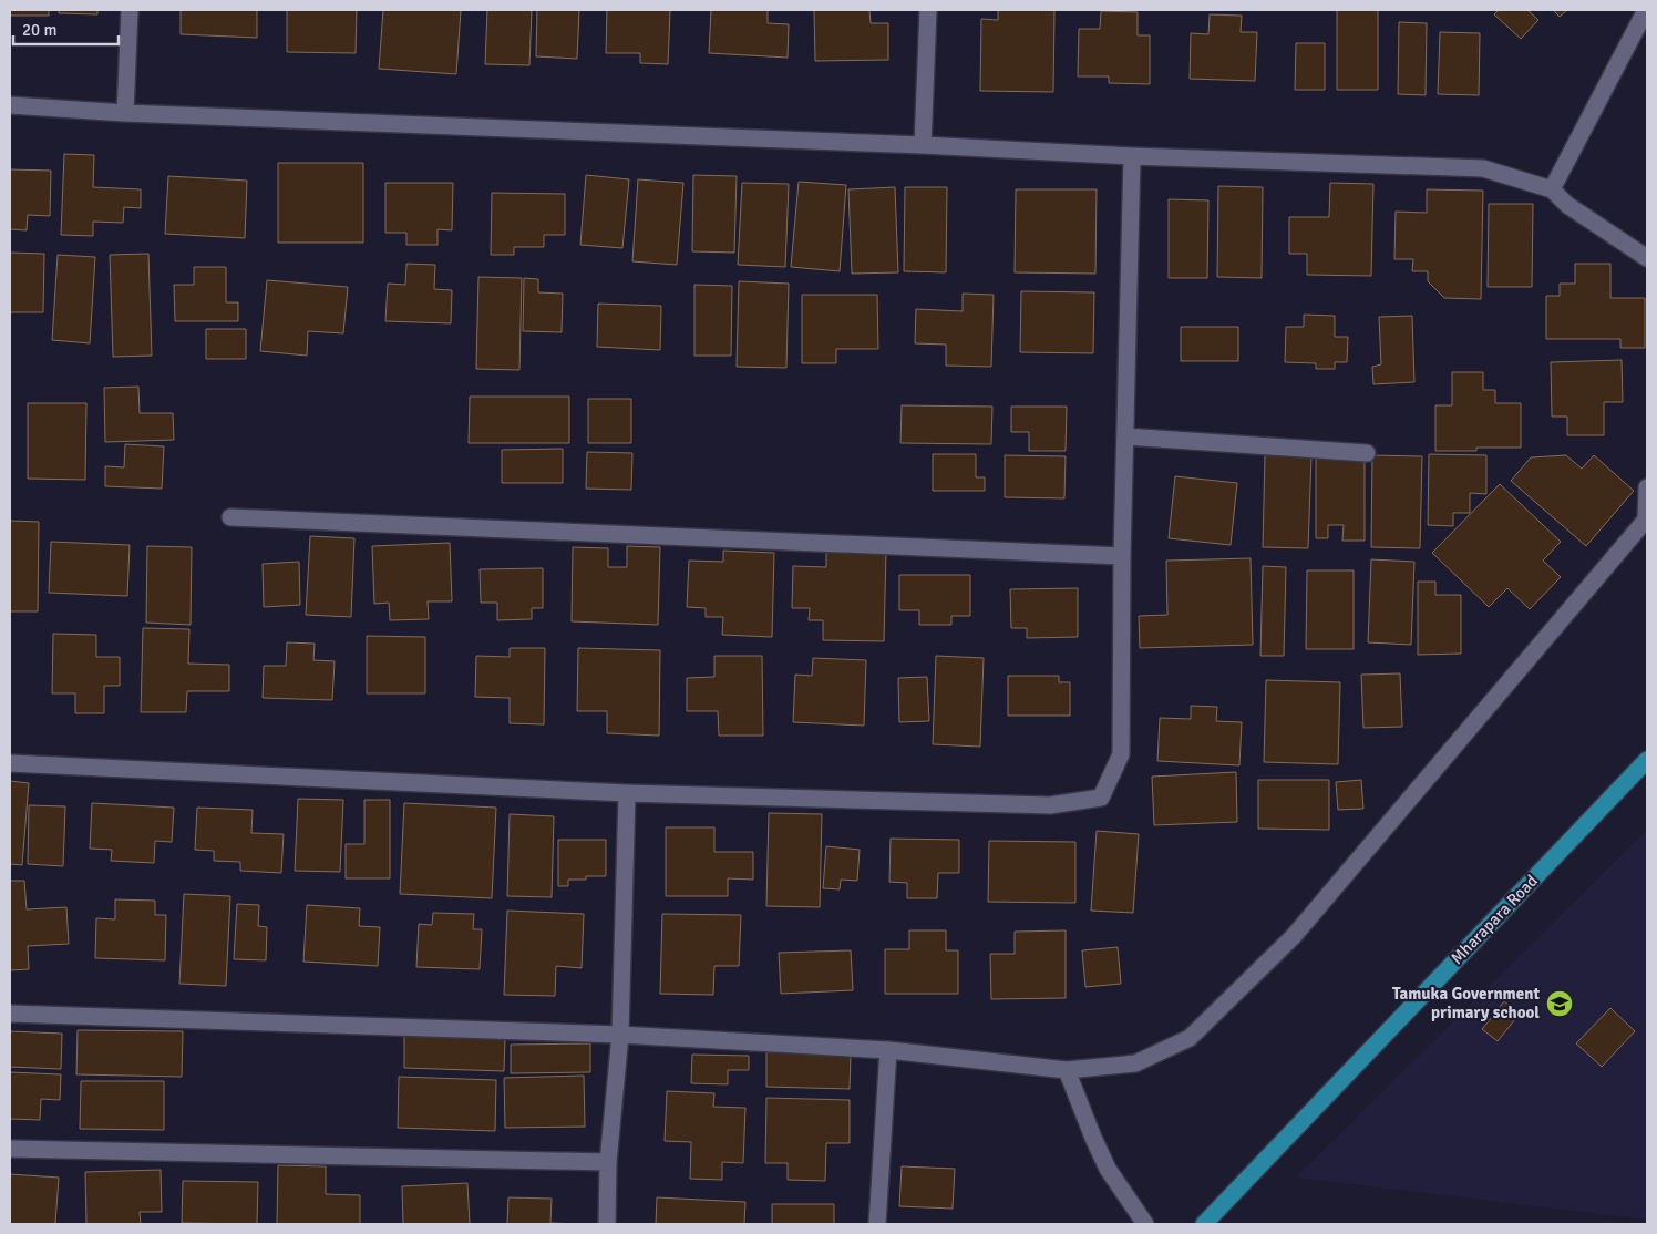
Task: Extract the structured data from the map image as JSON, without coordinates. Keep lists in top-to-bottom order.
{
  "streets": {
    "main road": ["Mharapara Road"]
  },
  "places": {
    "school or university": ["Tamuka Government primary school"]
  },
  "scale_bar": "20 m"
}
